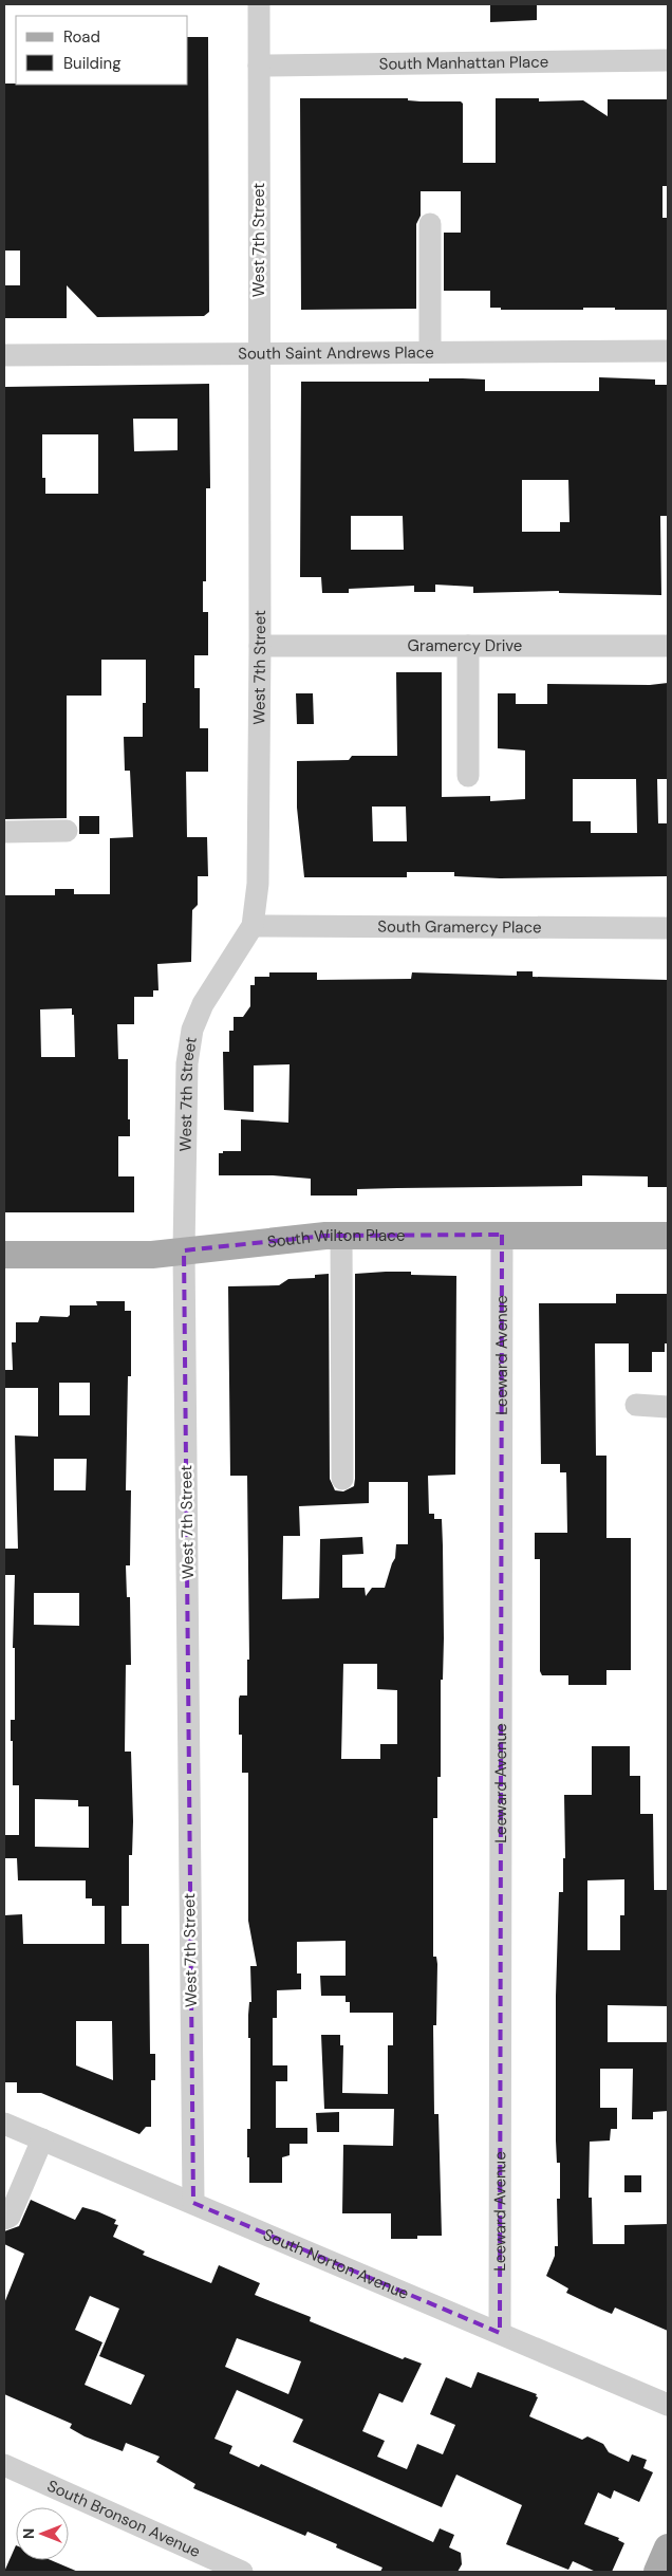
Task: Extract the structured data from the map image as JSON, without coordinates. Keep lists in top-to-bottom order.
{
  "streets": {
    "main road": ["South Wilton Place"],
    "street": [
      "South Manhattan Place",
      "West 7th Street",
      "South Saint Andrews Place",
      "Gramercy Drive",
      "South Gramercy Place",
      "Leeward Avenue",
      "South Norton Avenue",
      "South Bronson Avenue"
    ]
  },
  "crossings": [
    ["South Manhattan Place", "West 7th Street"],
    ["West 7th Street", "South Saint Andrews Place"],
    ["West 7th Street", "Gramercy Drive"],
    ["West 7th Street", "South Gramercy Place"],
    ["West 7th Street", "South Wilton Place"],
    ["West 7th Street", "South Norton Avenue"],
    ["South Wilton Place", "Leeward Avenue"],
    ["Leeward Avenue", "South Norton Avenue"]
  ],
  "legend": ["Road", "Building"],
  "north": "left"
}
